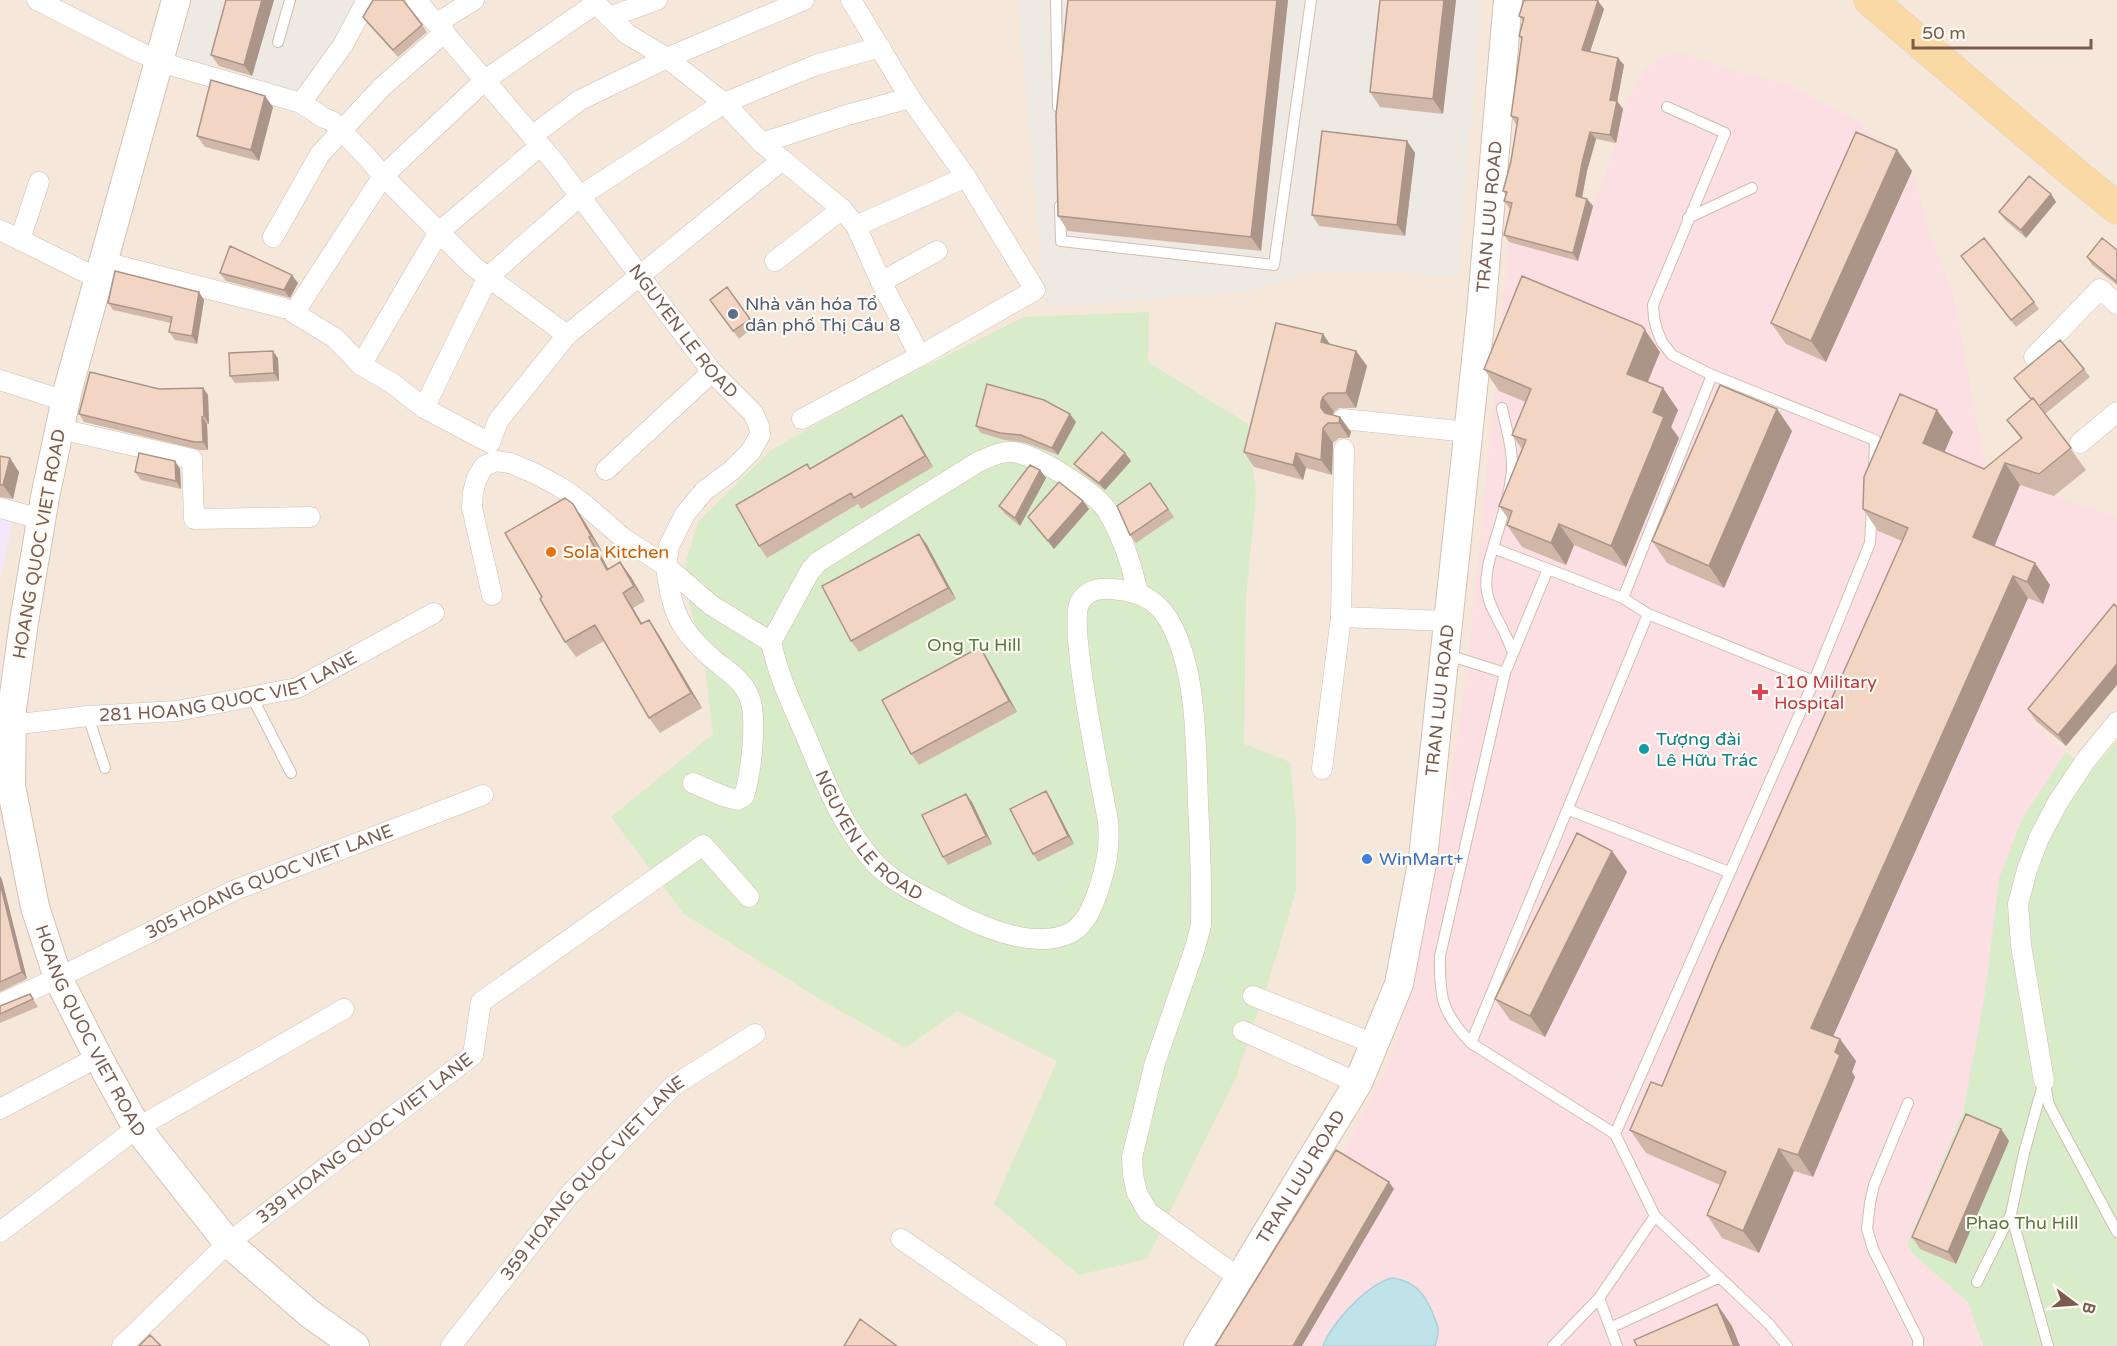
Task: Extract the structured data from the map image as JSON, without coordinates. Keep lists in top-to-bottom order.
{
  "streets": {
    "main road": ["TRAN LUU ROAD", "HOANG QUOC VIET ROAD"],
    "street": [
      "NGUYEN LE ROAD",
      "281 HOANG QUOC VIET LANE",
      "305 HOANG QUOC VIET LANE",
      "339 HOANG QUOC VIET LANE",
      "359 HOANG QUOC VIET LANE"
    ]
  },
  "crossings": [
    ["HOANG QUOC VIET ROAD", "281 HOANG QUOC VIET LANE"],
    ["HOANG QUOC VIET ROAD", "305 HOANG QUOC VIET LANE"],
    ["HOANG QUOC VIET ROAD", "339 HOANG QUOC VIET LANE"]
  ],
  "parks": ["Ong Tu Hill", "Phao Thu Hill"],
  "places": {
    "other": [
      "Nhà văn hóa Tổ dân phố Thị Cầu 8",
      "Sola Kitchen",
      "Tượng đài Lê Hữu Trác",
      "WinMart+"
    ],
    "health": ["110 Military Hospital"]
  },
  "scale_bar": "50 m",
  "north": "right"
}
